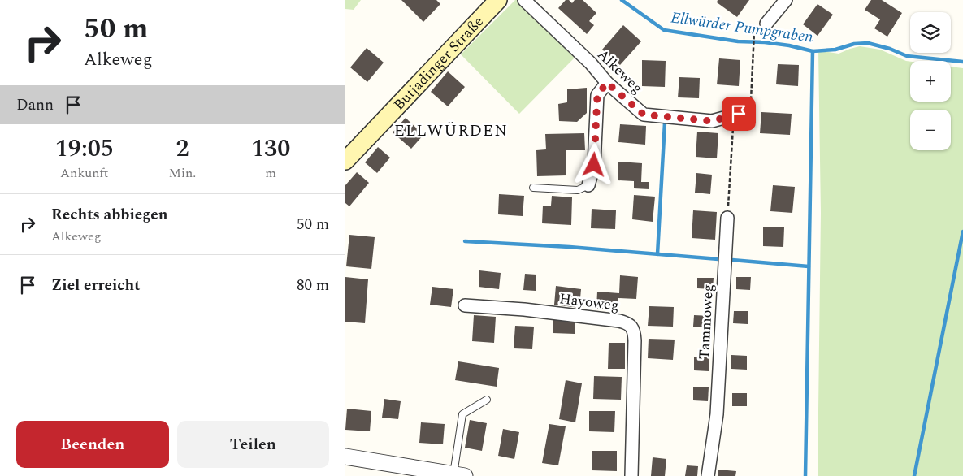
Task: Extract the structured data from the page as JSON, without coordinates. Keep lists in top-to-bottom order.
{
  "streets": {
    "main road": ["Butjadinger Straße"],
    "street": ["Alkeweg", "Hayoweg", "Tammoweg"]
  },
  "districts": ["ELLWÜRDEN"],
  "water": ["Ellwürder Pumpgraben"],
  "page": {
    "turn": ["50 m", "Alkeweg"],
    "map_buttons": ["+", "−"],
    "then": "Dann",
    "eta": [
      "19:05",
      "Ankunft",
      "2",
      "Min.",
      "130",
      "m"
    ],
    "list": [
      {
        "name": "Rechts abbiegen",
        "note": "Alkeweg",
        "value": "50 m"
      },
      {
        "name": "Ziel erreicht",
        "value": "80 m"
      }
    ],
    "buttons": ["Beenden", "Teilen"]
  }
}
